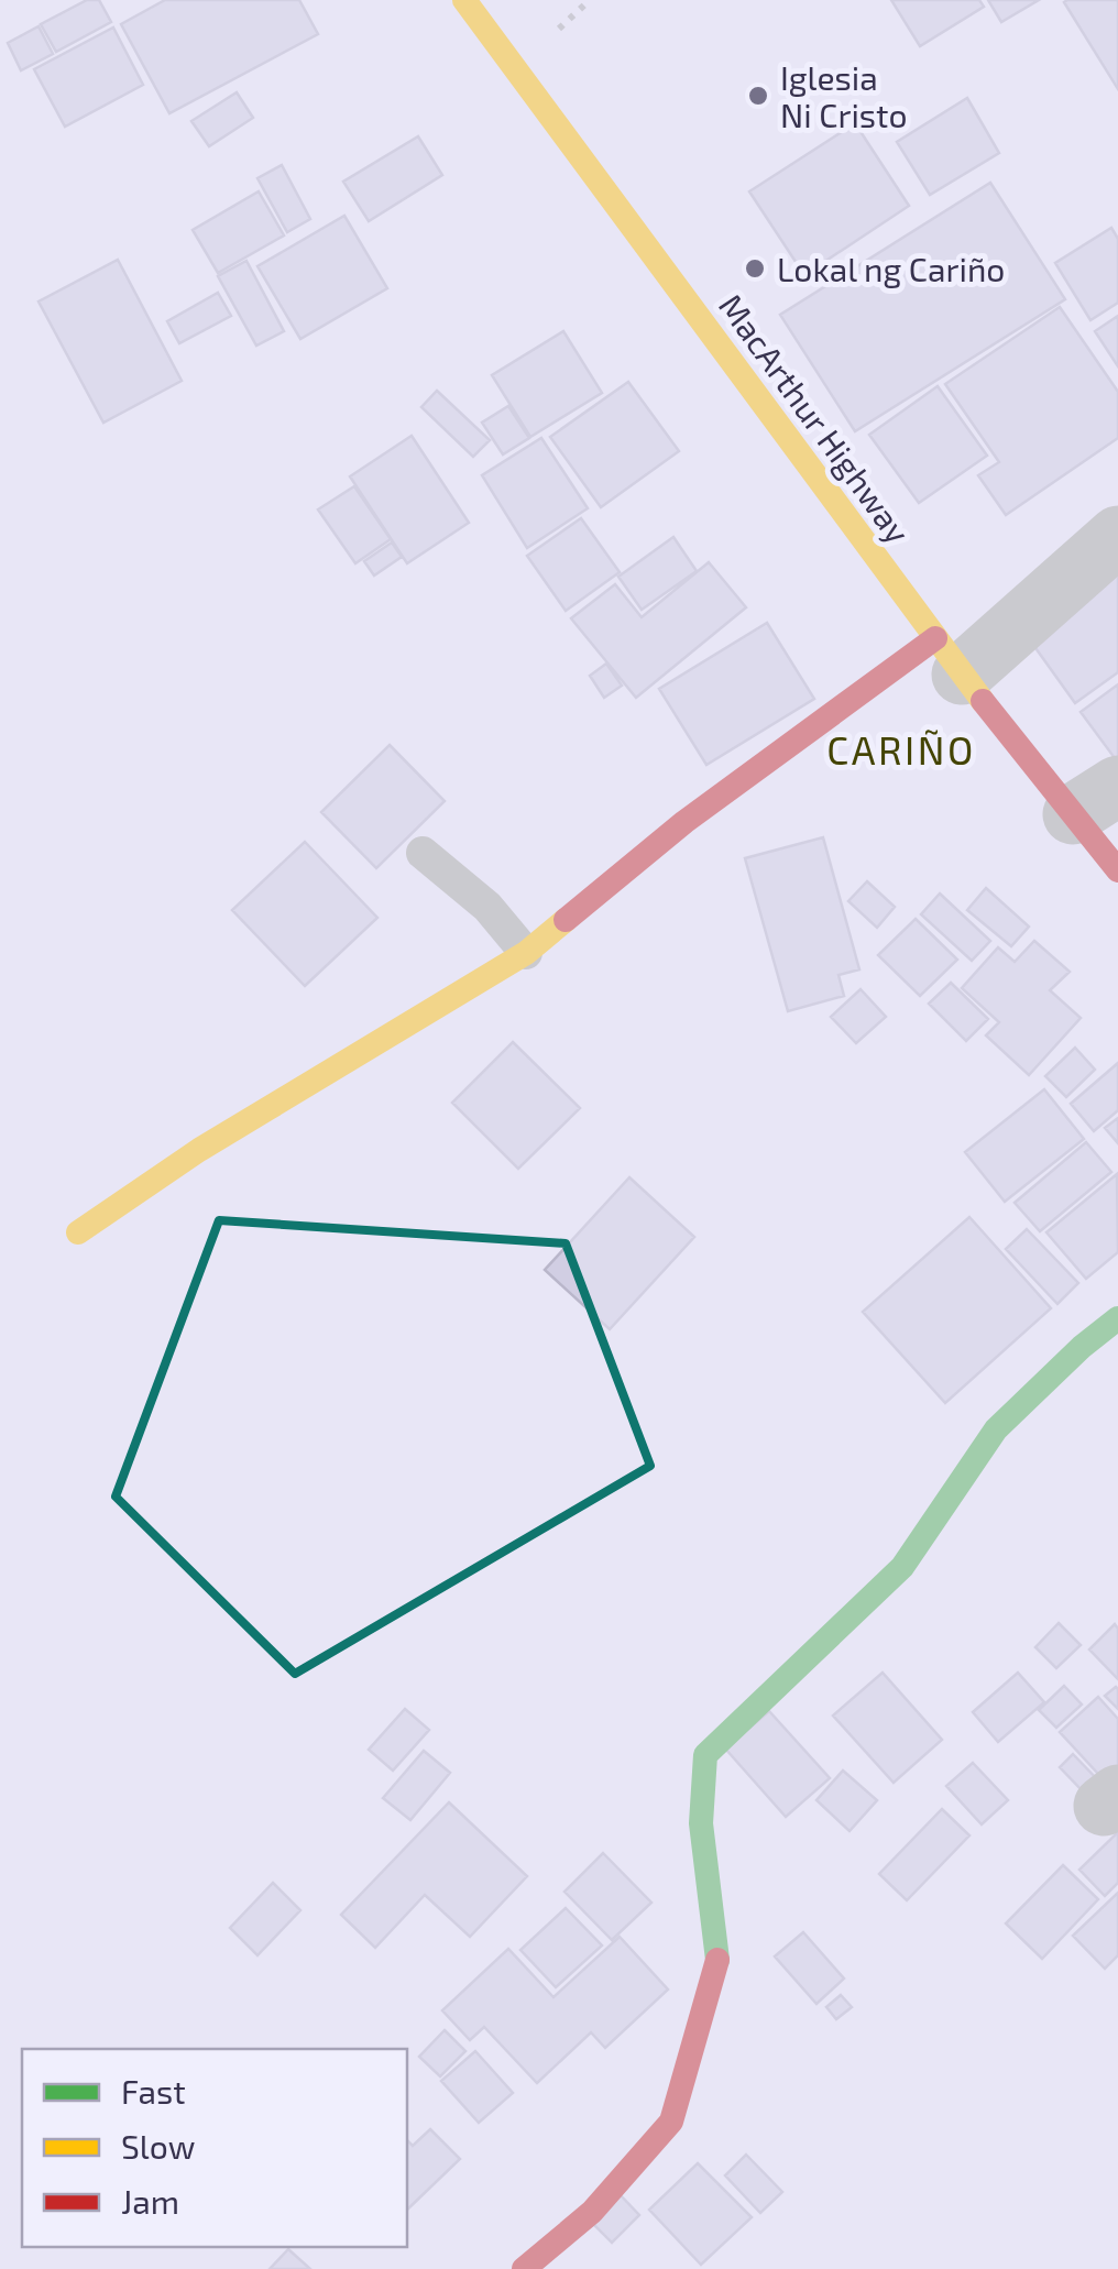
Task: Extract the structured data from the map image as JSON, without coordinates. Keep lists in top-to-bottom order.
{
  "streets": {
    "main road": ["MacArthur Highway"]
  },
  "districts": ["CARIÑO"],
  "places": ["Iglesia Ni Cristo", "Lokal ng Cariño"],
  "legend": ["Fast", "Slow", "Jam"]
}
